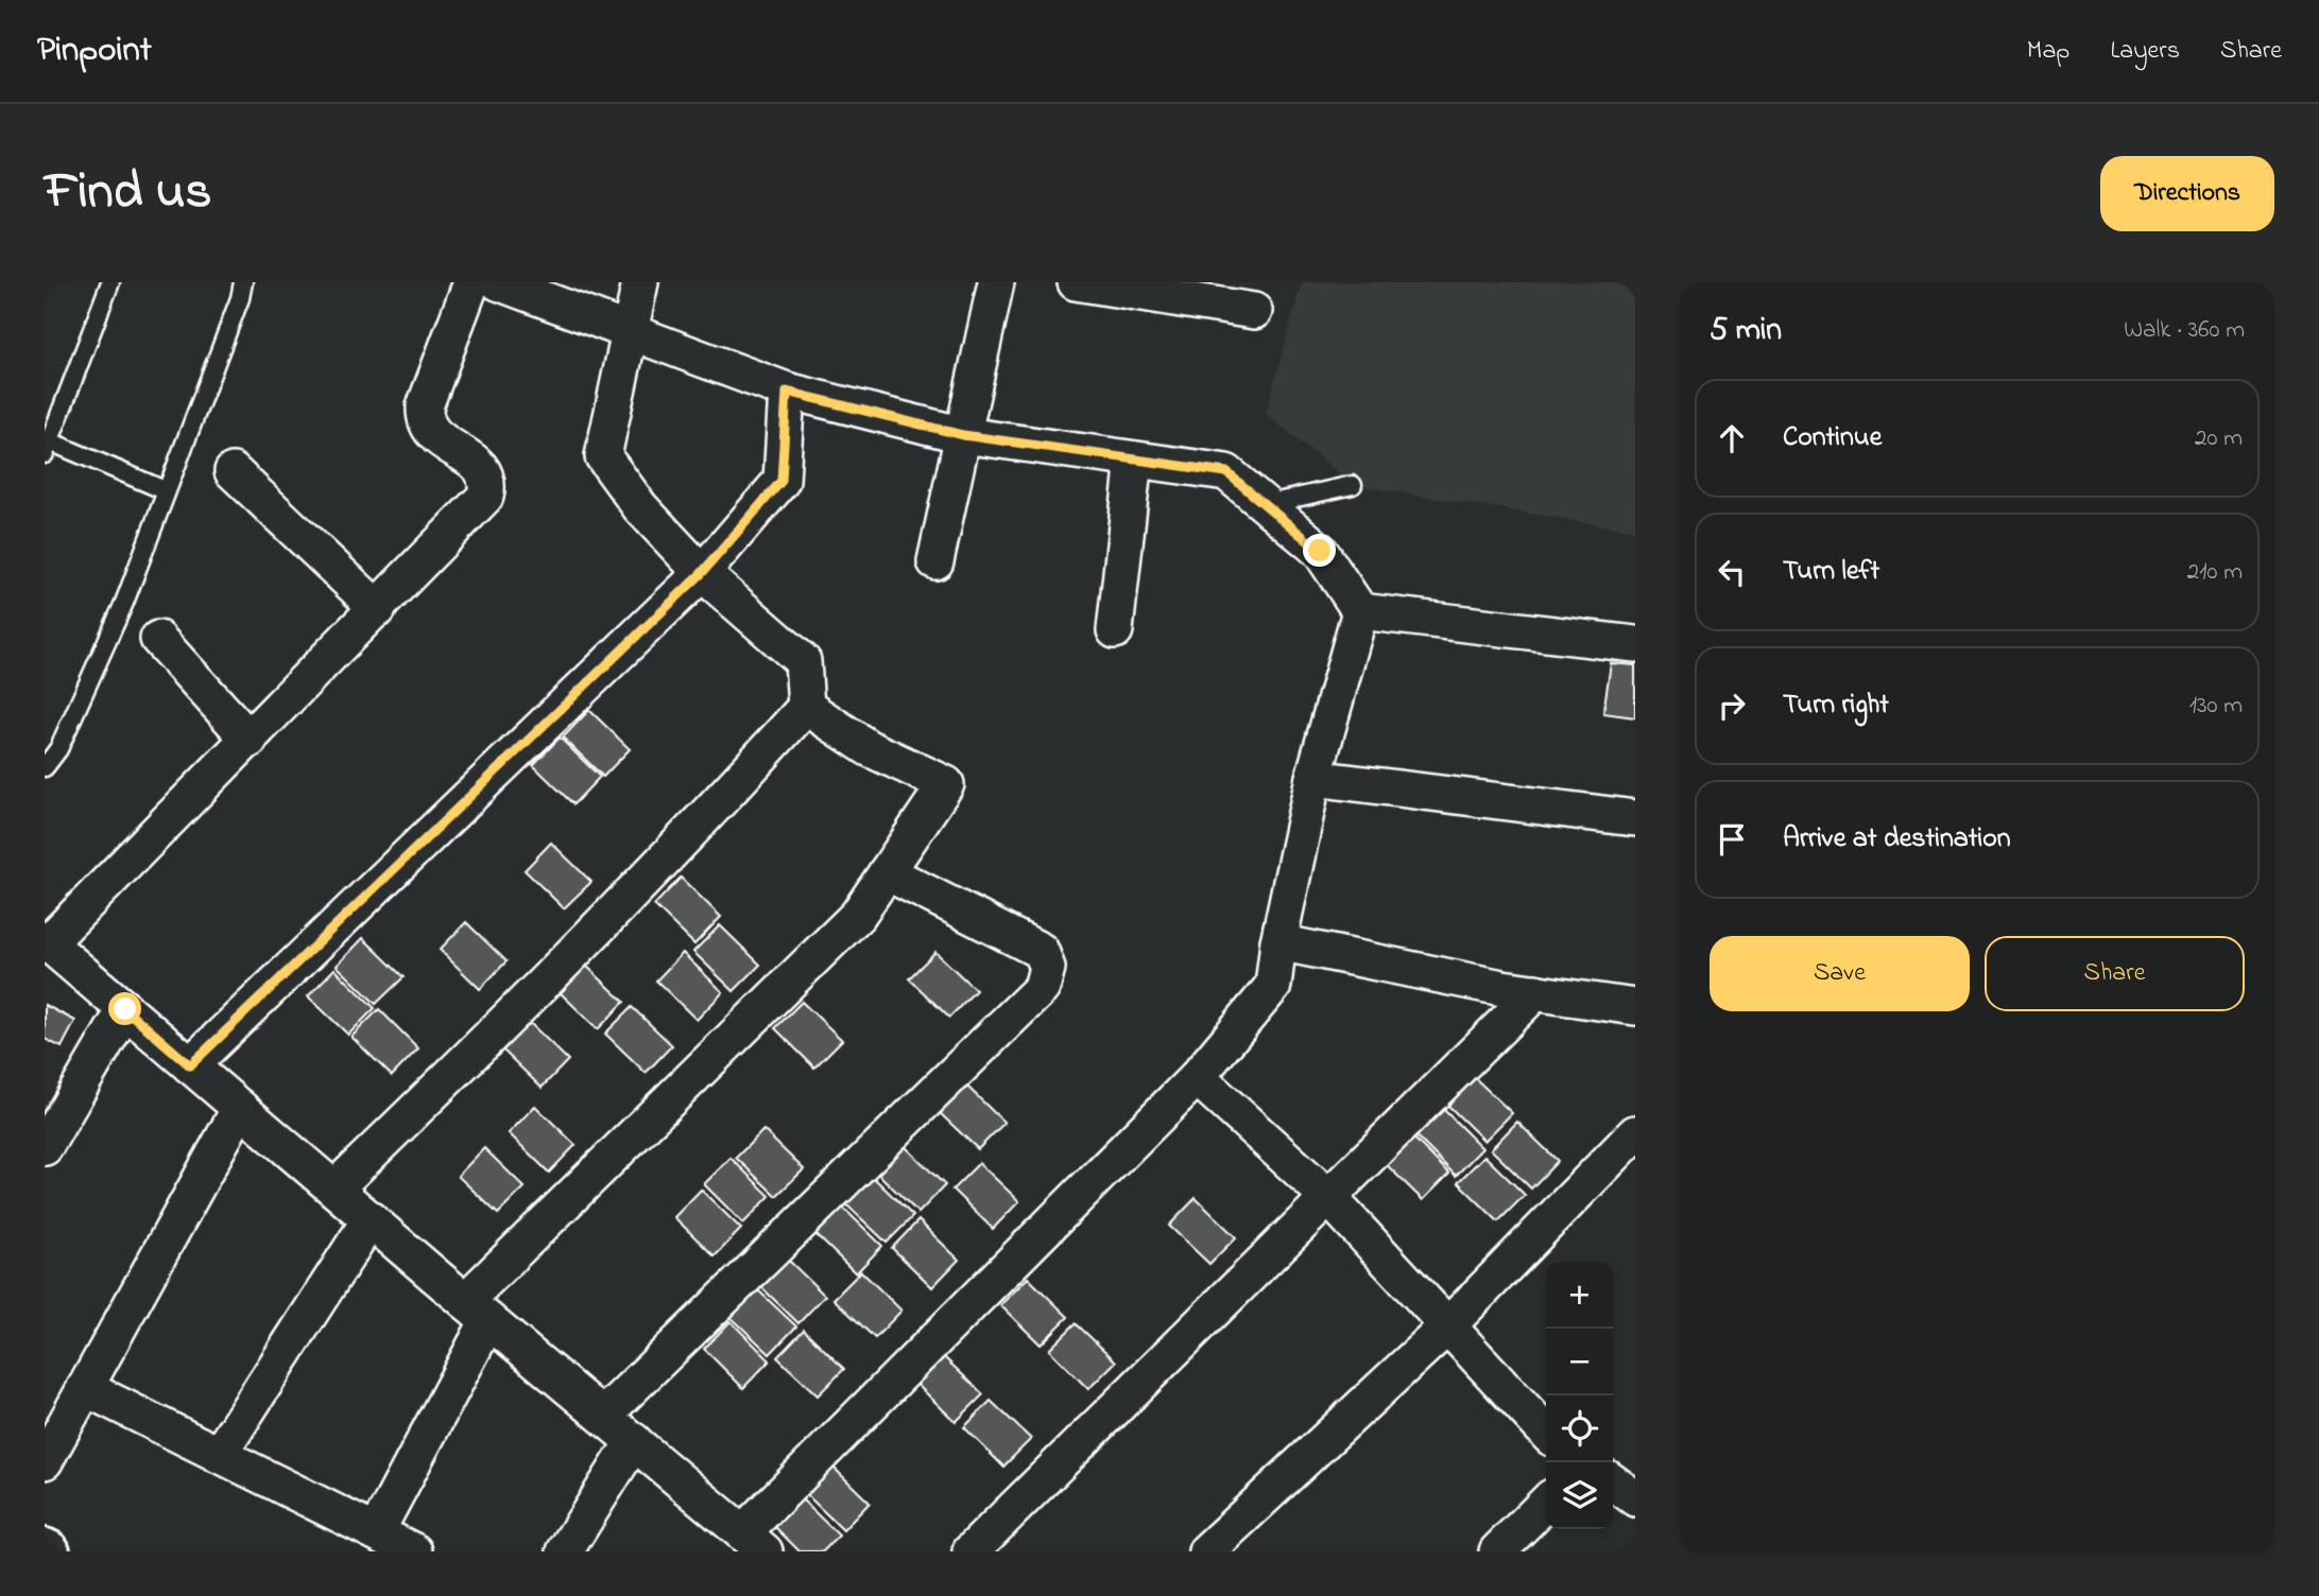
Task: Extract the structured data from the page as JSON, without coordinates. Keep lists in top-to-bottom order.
{
  "page": {
    "header": "Pinpoint",
    "nav": ["Map", "Layers", "Share"],
    "title": "Find us",
    "buttons": [
      "Directions",
      ["Save", "Share"]
    ],
    "heading": ["5 min", "Walk · 360 m"],
    "list": [
      ["Continue", "20 m"],
      ["Turn left", "210 m"],
      ["Turn right", "130 m"],
      "Arrive at destination"
    ],
    "map_buttons": ["+", "−"]
  }
}
